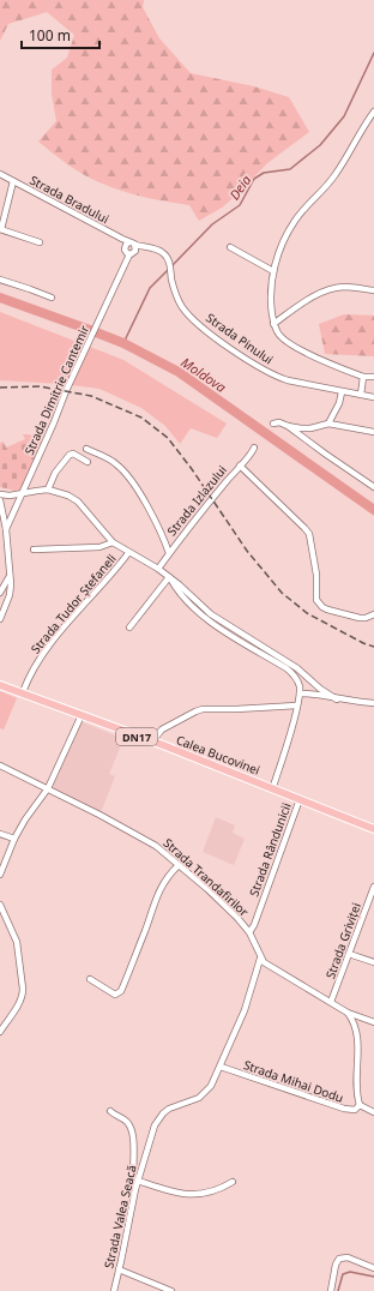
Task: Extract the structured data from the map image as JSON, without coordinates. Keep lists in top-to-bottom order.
{
  "streets": {
    "highway": ["DN17", "Calea Bucovinei"],
    "street": [
      "Strada Bradului",
      "Strada Pinului",
      "Strada Dimitrie Cantemir",
      "Strada Izlazului",
      "Strada Tudor Ștefaneli",
      "Strada Rândunicii",
      "Strada Trandafirilor",
      "Strada Griviței",
      "Strada Mihai Dodu",
      "Strada Valea Seacă"
    ]
  },
  "crossings": [
    ["Strada Bradului", "Strada Pinului"],
    ["Strada Tudor Ștefaneli", "Calea Bucovinei"],
    ["Calea Bucovinei", "Strada Rândunicii"],
    ["Strada Rândunicii", "Strada Trandafirilor"],
    ["Strada Trandafirilor", "Strada Valea Seacă"],
    ["Strada Mihai Dodu", "Strada Valea Seacă"]
  ],
  "water": ["Deia", "Moldova"],
  "scale_bar": "100 m"
}
